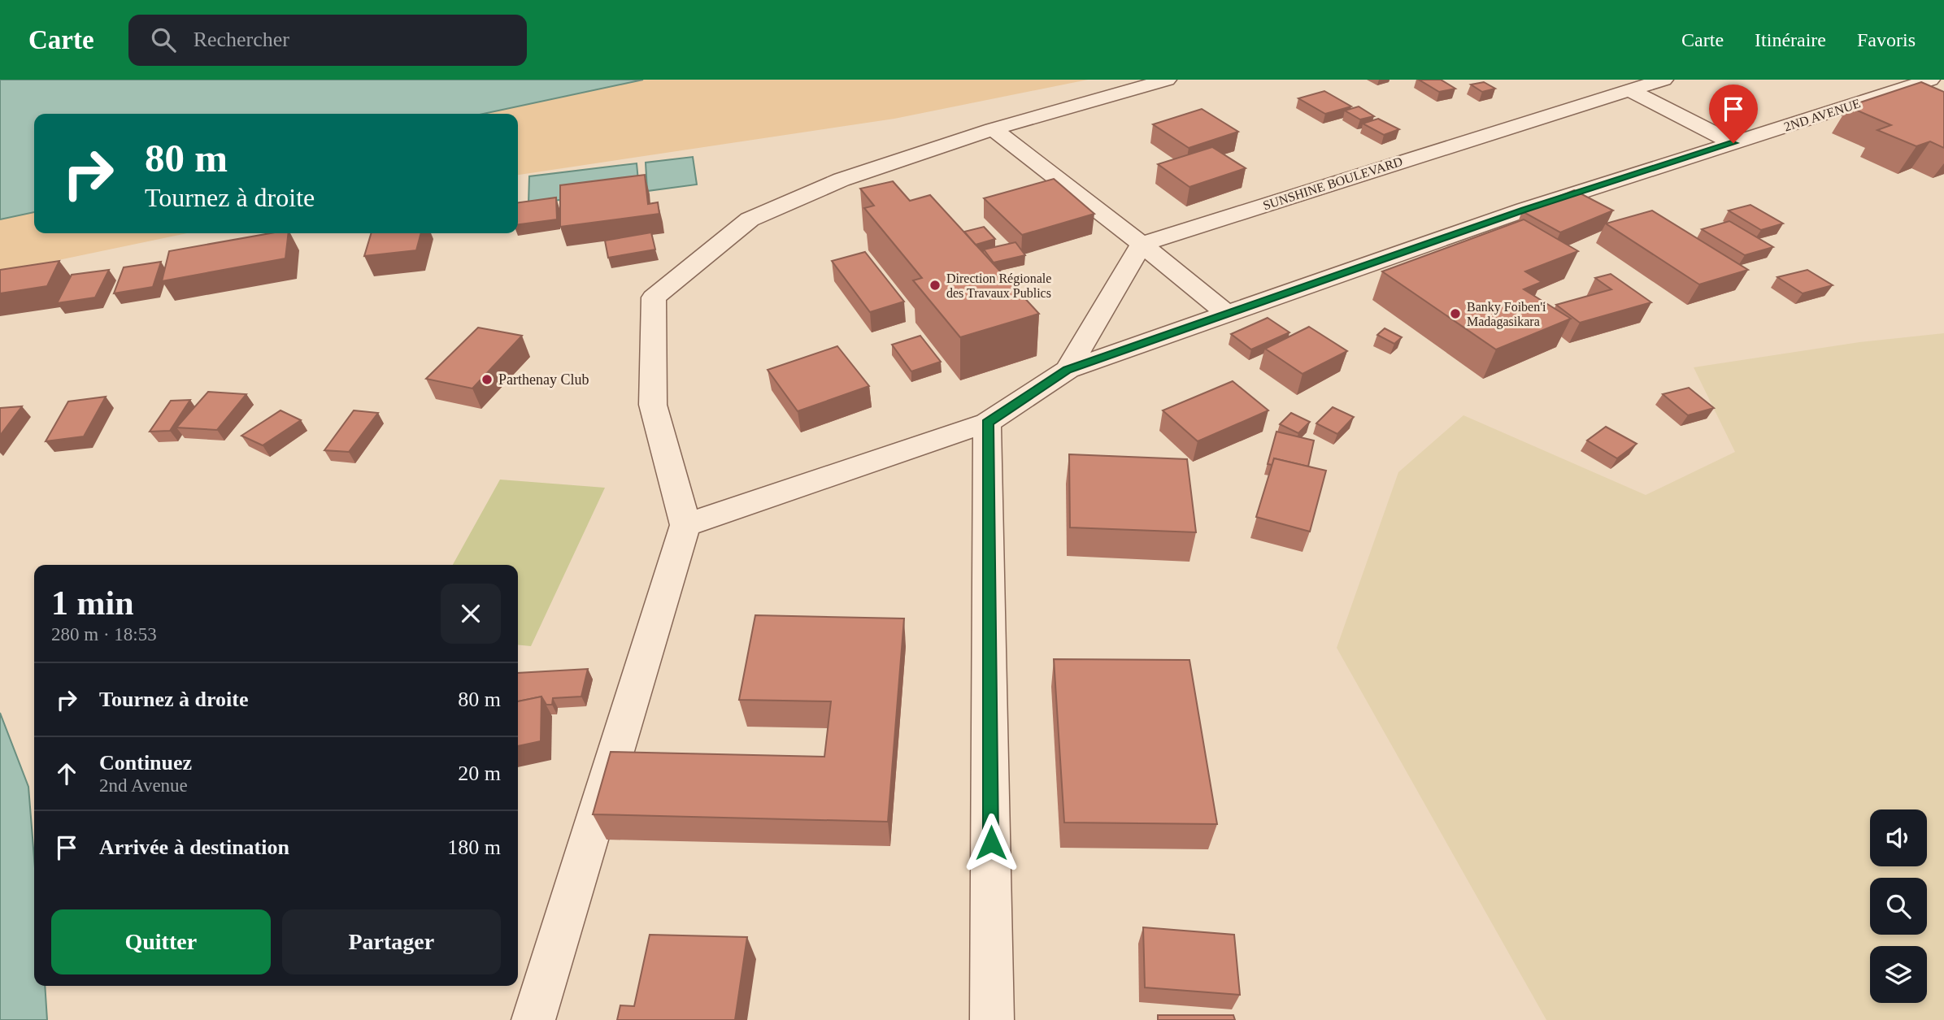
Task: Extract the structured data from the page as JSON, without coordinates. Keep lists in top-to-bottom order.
{
  "streets": {
    "street": ["2ND AVENUE", "SUNSHINE BOULEVARD"]
  },
  "places": ["Direction Régionale des Travaux Publics", "Banky Foiben'i Madagasikara", "Parthenay Club"],
  "page": {
    "header": "Carte",
    "search": "Rechercher",
    "nav": ["Carte", "Itinéraire", "Favoris"],
    "turn": ["80 m", "Tournez à droite"],
    "heading": ["1 min", "280 m · 18:53"],
    "list": [
      {
        "name": "Tournez à droite",
        "value": "80 m"
      },
      {
        "name": "Continuez",
        "note": "2nd Avenue",
        "value": "20 m"
      },
      {
        "name": "Arrivée à destination",
        "value": "180 m"
      }
    ],
    "buttons": ["Quitter", "Partager"]
  }
}
